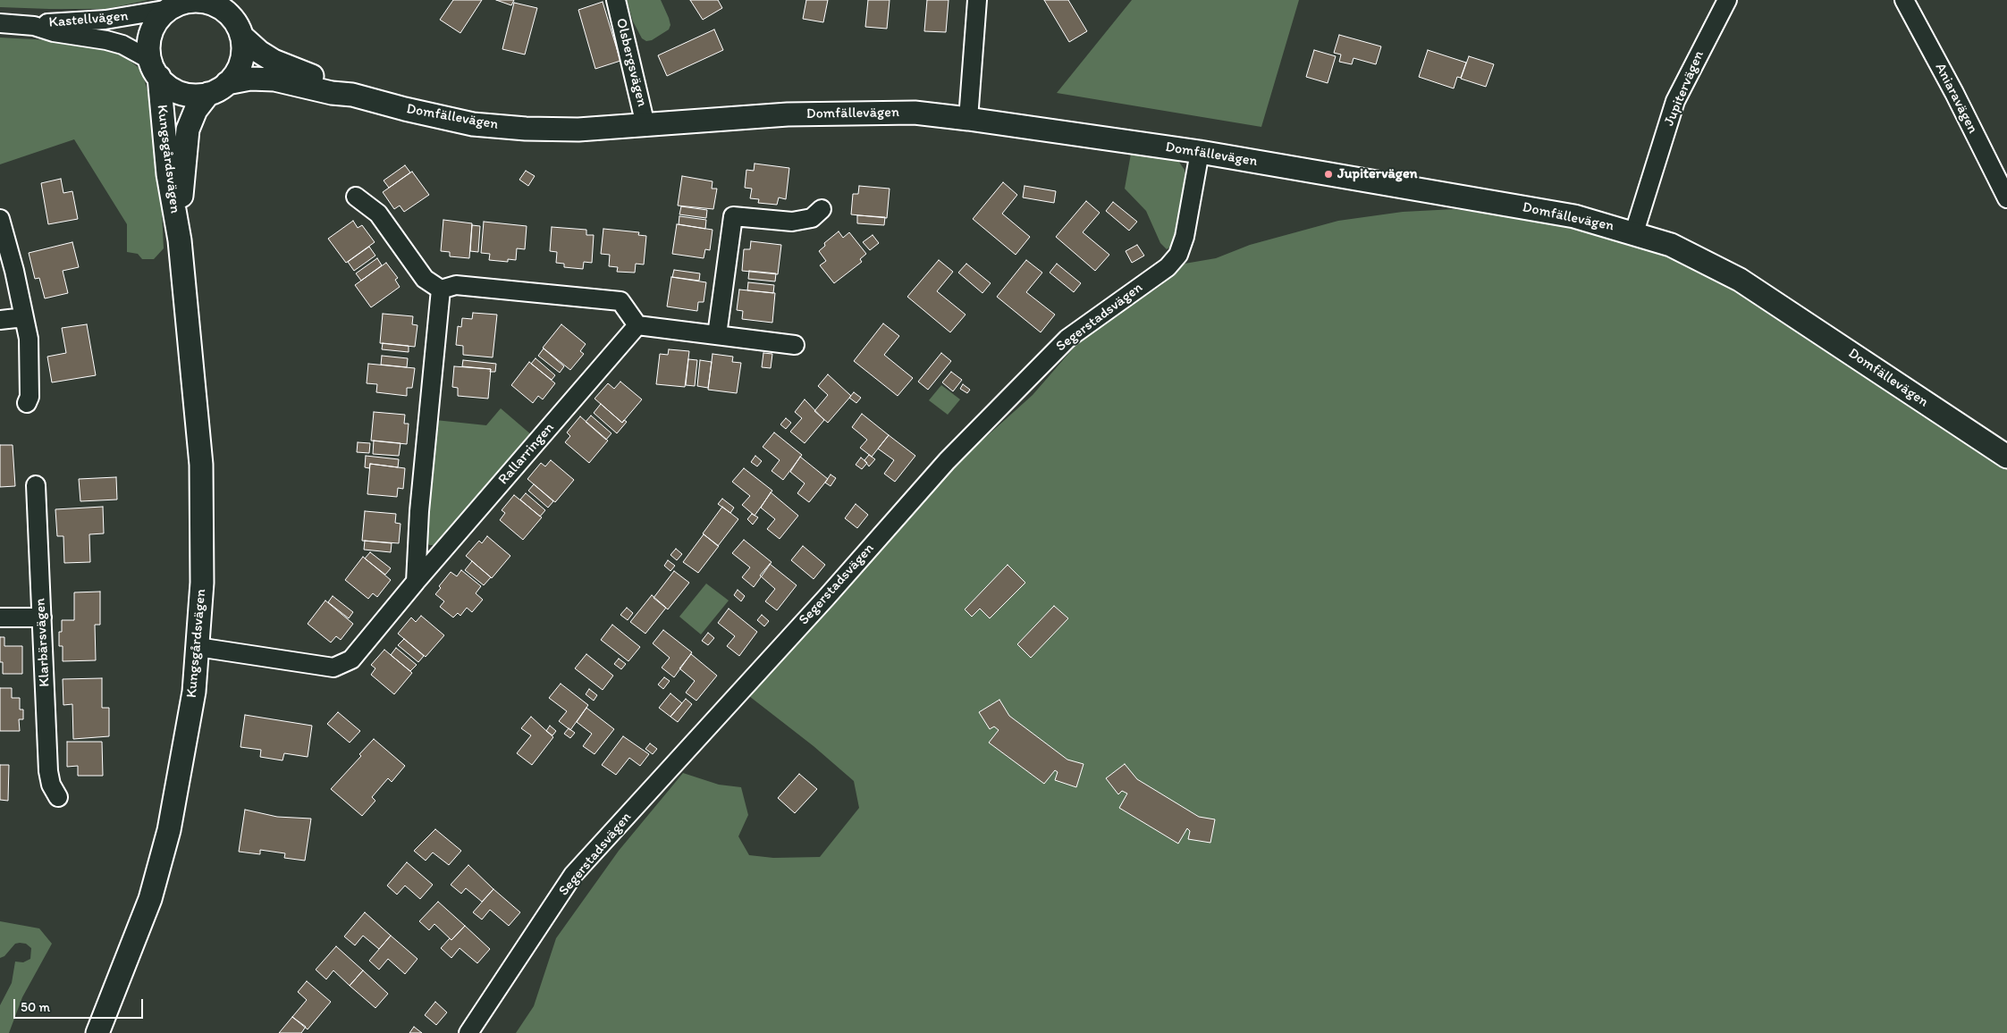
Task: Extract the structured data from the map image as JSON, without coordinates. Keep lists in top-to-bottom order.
{
  "streets": {
    "street": [
      "Kastellvägen",
      "Olsbergsvägen",
      "Jupitervägen",
      "Aniaravägen",
      "Domfällevägen",
      "Kungsgårdsvägen",
      "Segerstadsvägen",
      "Rallarringen",
      "Klarbärsvägen"
    ]
  },
  "crossings": [
    ["Kastellvägen", "Domfällevägen"],
    ["Kastellvägen", "Kungsgårdsvägen"],
    ["Olsbergsvägen", "Domfällevägen"],
    ["Jupitervägen", "Domfällevägen"],
    ["Domfällevägen", "Kungsgårdsvägen"],
    ["Domfällevägen", "Segerstadsvägen"],
    ["Kungsgårdsvägen", "Rallarringen"]
  ],
  "places": ["Jupitervägen"],
  "scale_bar": "50 m"
}
